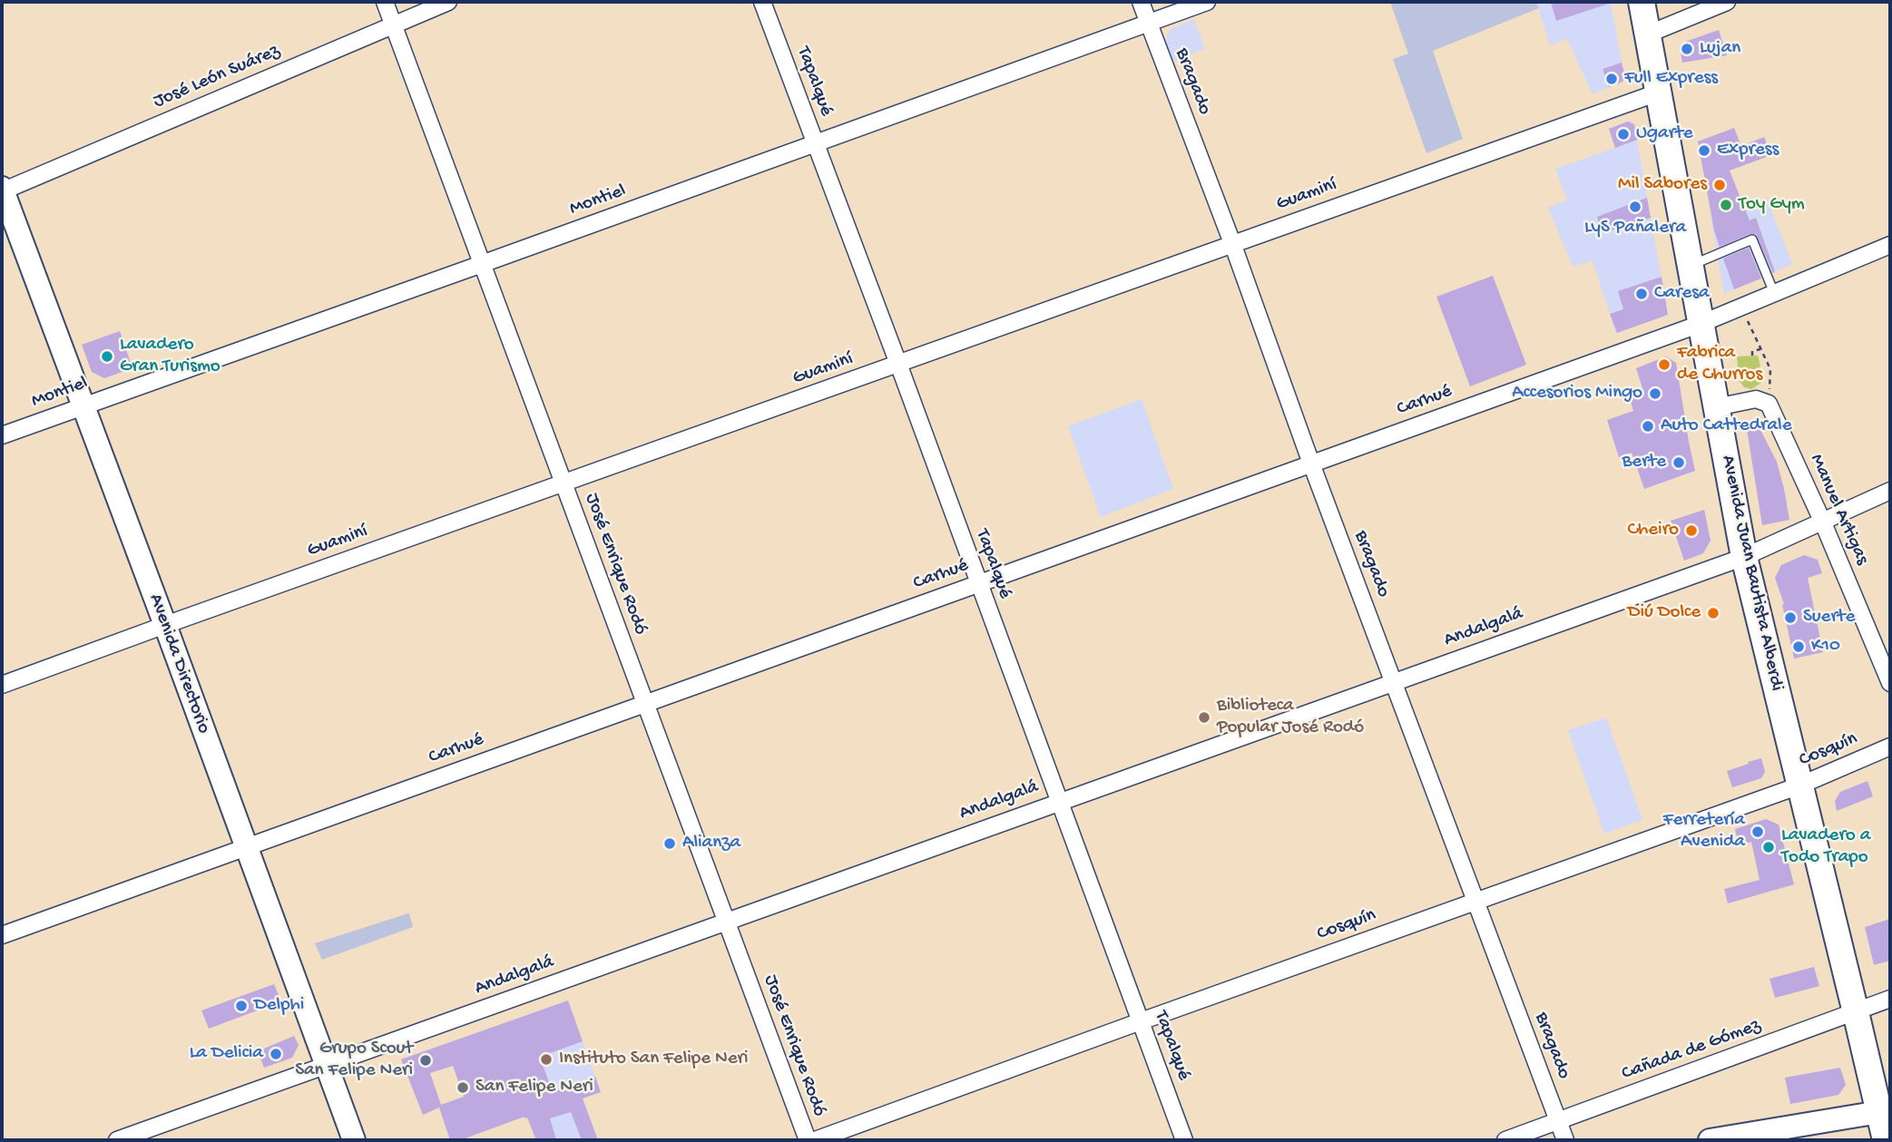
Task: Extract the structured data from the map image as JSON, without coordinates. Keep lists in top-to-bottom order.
{
  "streets": {
    "main road": ["Avenida Juan Bautista Alberdi"],
    "street": [
      "José León Suárez",
      "Tapalqué",
      "Bragado",
      "Guaminí",
      "Montiel",
      "Carhué",
      "Manuel Artigas",
      "José Enrique Rodó",
      "Andalgalá",
      "Avenida Directorio",
      "Cosquín",
      "Cañada de Gómez"
    ]
  },
  "crossings": [
    ["José León Suárez", "José Enrique Rodó"],
    ["José León Suárez", "Avenida Directorio"],
    ["Tapalqué", "Guaminí"],
    ["Tapalqué", "Montiel"],
    ["Tapalqué", "Carhué"],
    ["Tapalqué", "Andalgalá"],
    ["Tapalqué", "Cosquín"],
    ["Bragado", "Guaminí"],
    ["Bragado", "Montiel"],
    ["Bragado", "Carhué"],
    ["Bragado", "Andalgalá"],
    ["Bragado", "Cosquín"],
    ["Bragado", "Cañada de Gómez"],
    ["Guaminí", "José Enrique Rodó"],
    ["Guaminí", "Avenida Juan Bautista Alberdi"],
    ["Guaminí", "Avenida Directorio"],
    ["Montiel", "José Enrique Rodó"],
    ["Montiel", "Avenida Directorio"],
    ["Carhué", "José Enrique Rodó"],
    ["Carhué", "Avenida Juan Bautista Alberdi"],
    ["Carhué", "Avenida Directorio"],
    ["Manuel Artigas", "Andalgalá"],
    ["José Enrique Rodó", "Andalgalá"],
    ["Avenida Juan Bautista Alberdi", "Andalgalá"],
    ["Avenida Juan Bautista Alberdi", "Cosquín"],
    ["Avenida Juan Bautista Alberdi", "Cañada de Gómez"],
    ["Andalgalá", "Avenida Directorio"]
  ],
  "places": [
    "Lujan",
    "Full Express",
    "Ugarte",
    "Express",
    "Mil Sabores",
    "Toy Gym",
    "LyS Pañalera",
    "Caresa",
    "Lavadero Gran Turismo",
    "Fabrica de Churros",
    "Accesorios Mingo",
    "Auto Cattedrale",
    "Berte",
    "Cheiro",
    "Diú Dolce",
    "Suerte",
    "K10",
    "Biblioteca Popular José Rodó",
    "Ferretería Avenida",
    "Alianza",
    "Lavadero a Todo Trapo",
    "Delphi",
    "La Delicia",
    "Instituto San Felipe Neri",
    "Grupo Scout San Felipe Neri",
    "San Felipe Neri"
  ]
}
